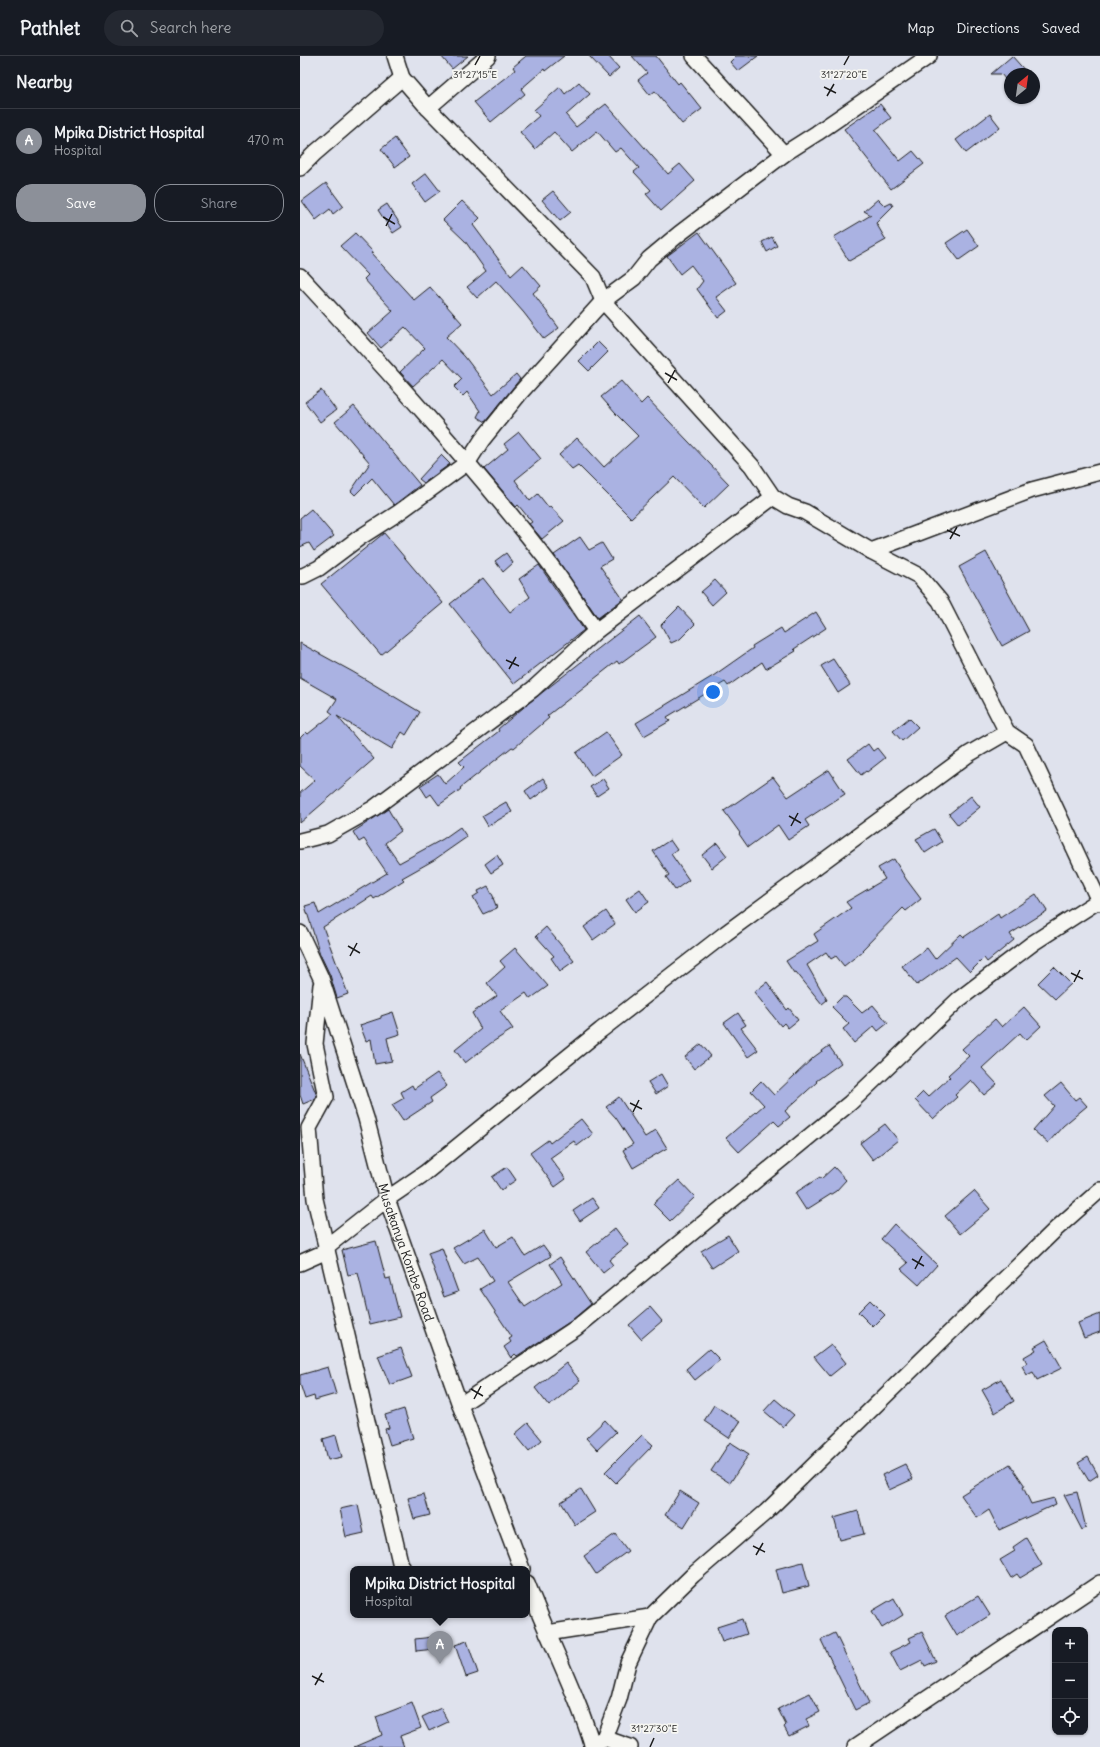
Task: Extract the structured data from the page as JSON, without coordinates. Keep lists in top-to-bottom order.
{
  "streets": {
    "street": ["Musakanya Kombe Road"]
  },
  "north": "top right",
  "page": {
    "header": "Pathlet",
    "search": "Search here",
    "nav": ["Map", "Directions", "Saved"],
    "heading": "Nearby",
    "list": [
      {
        "mark": "A",
        "name": "Mpika District Hospital",
        "note": "Hospital",
        "value": "470 m"
      }
    ],
    "buttons": ["Save", "Share"],
    "popup": ["Mpika District Hospital", "Hospital"],
    "map_buttons": ["+", "−"],
    "pins": "A"
  },
  "coordinates": ["31°27'15\"E", "31°27'20\"E", "31°27'30\"E"]
}
